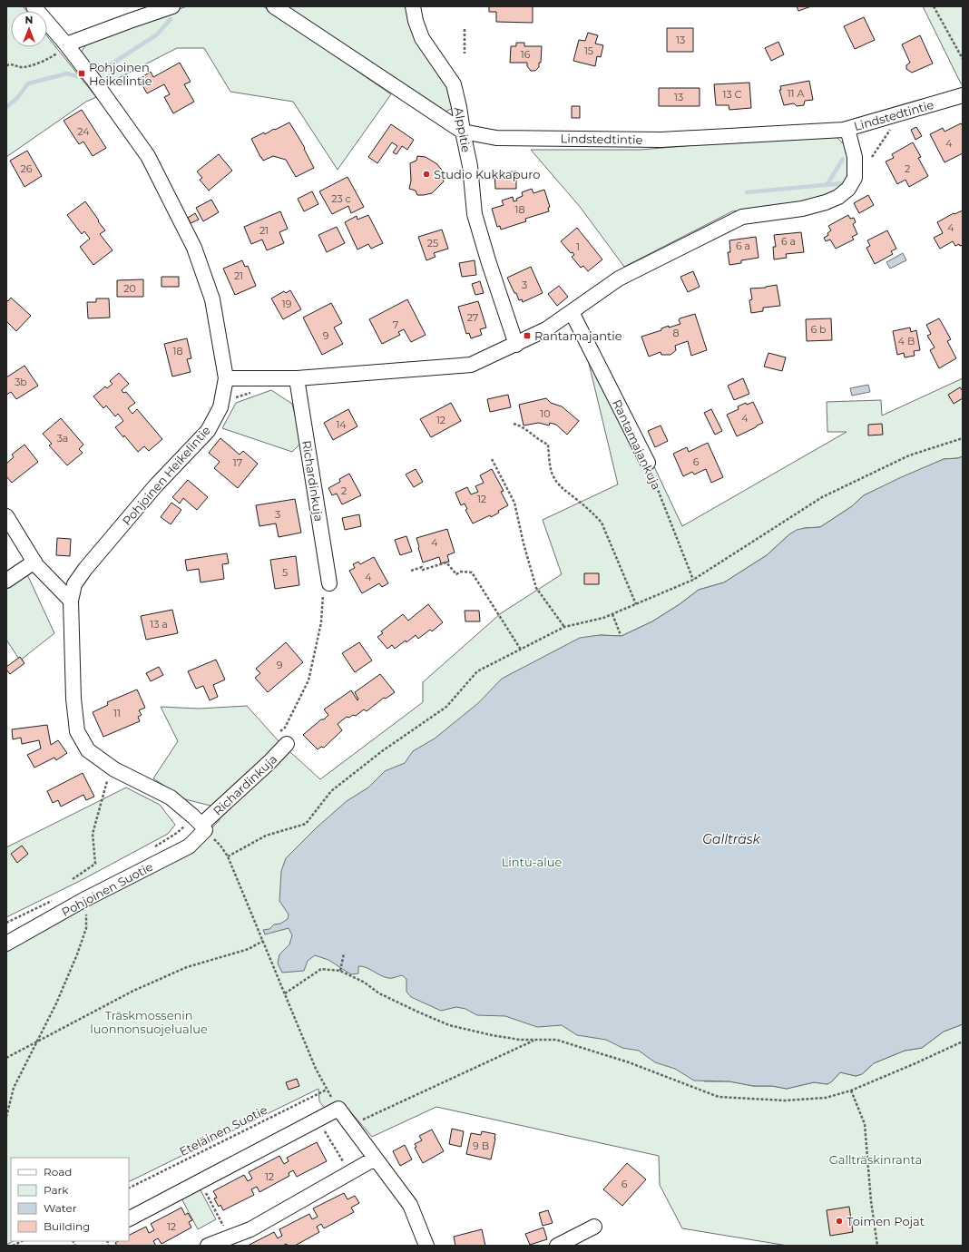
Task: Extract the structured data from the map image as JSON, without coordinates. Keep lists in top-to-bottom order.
{
  "streets": {
    "street": [
      "Lindstedtintie",
      "Alppitie",
      "Rantamajankuja",
      "Pohjoinen Heikelintie",
      "Richardinkuja",
      "Pohjoinen Suotie"
    ],
    "path": ["Eteläinen Suotie"]
  },
  "crossings": [
    ["Lindstedtintie", "Alppitie"],
    ["Pohjoinen Heikelintie", "Richardinkuja"],
    ["Pohjoinen Heikelintie", "Pohjoinen Suotie"],
    ["Richardinkuja", "Pohjoinen Suotie"]
  ],
  "water": ["Gallträsk"],
  "parks": ["Lintu-alue", "Träskmossenin luonnonsuojelualue", "Gallträskinranta"],
  "places": {
    "transit": ["Pohjoinen Heikelintie", "Rantamajantie"],
    "other": ["Studio Kukkapuro", "Toimen Pojat"]
  },
  "house_numbers": [
    "13",
    "15",
    "16",
    "11 A",
    "13 C",
    "13",
    "24",
    "4",
    "26",
    "2",
    "23 c",
    "18",
    "4",
    "21",
    "6 a",
    "25",
    "6 a",
    "1",
    "21",
    "3",
    "20",
    "19",
    "27",
    "7",
    "6 b",
    "8",
    "9",
    "4 B",
    "18",
    "3b",
    "10",
    "4",
    "12",
    "14",
    "3a",
    "6",
    "17",
    "2",
    "12",
    "3",
    "4",
    "5",
    "4",
    "13 a",
    "9",
    "11",
    "9 B",
    "12",
    "6",
    "12"
  ],
  "legend": [
    "Road",
    "Park",
    "Water",
    "Building"
  ],
  "north": "top"
}
